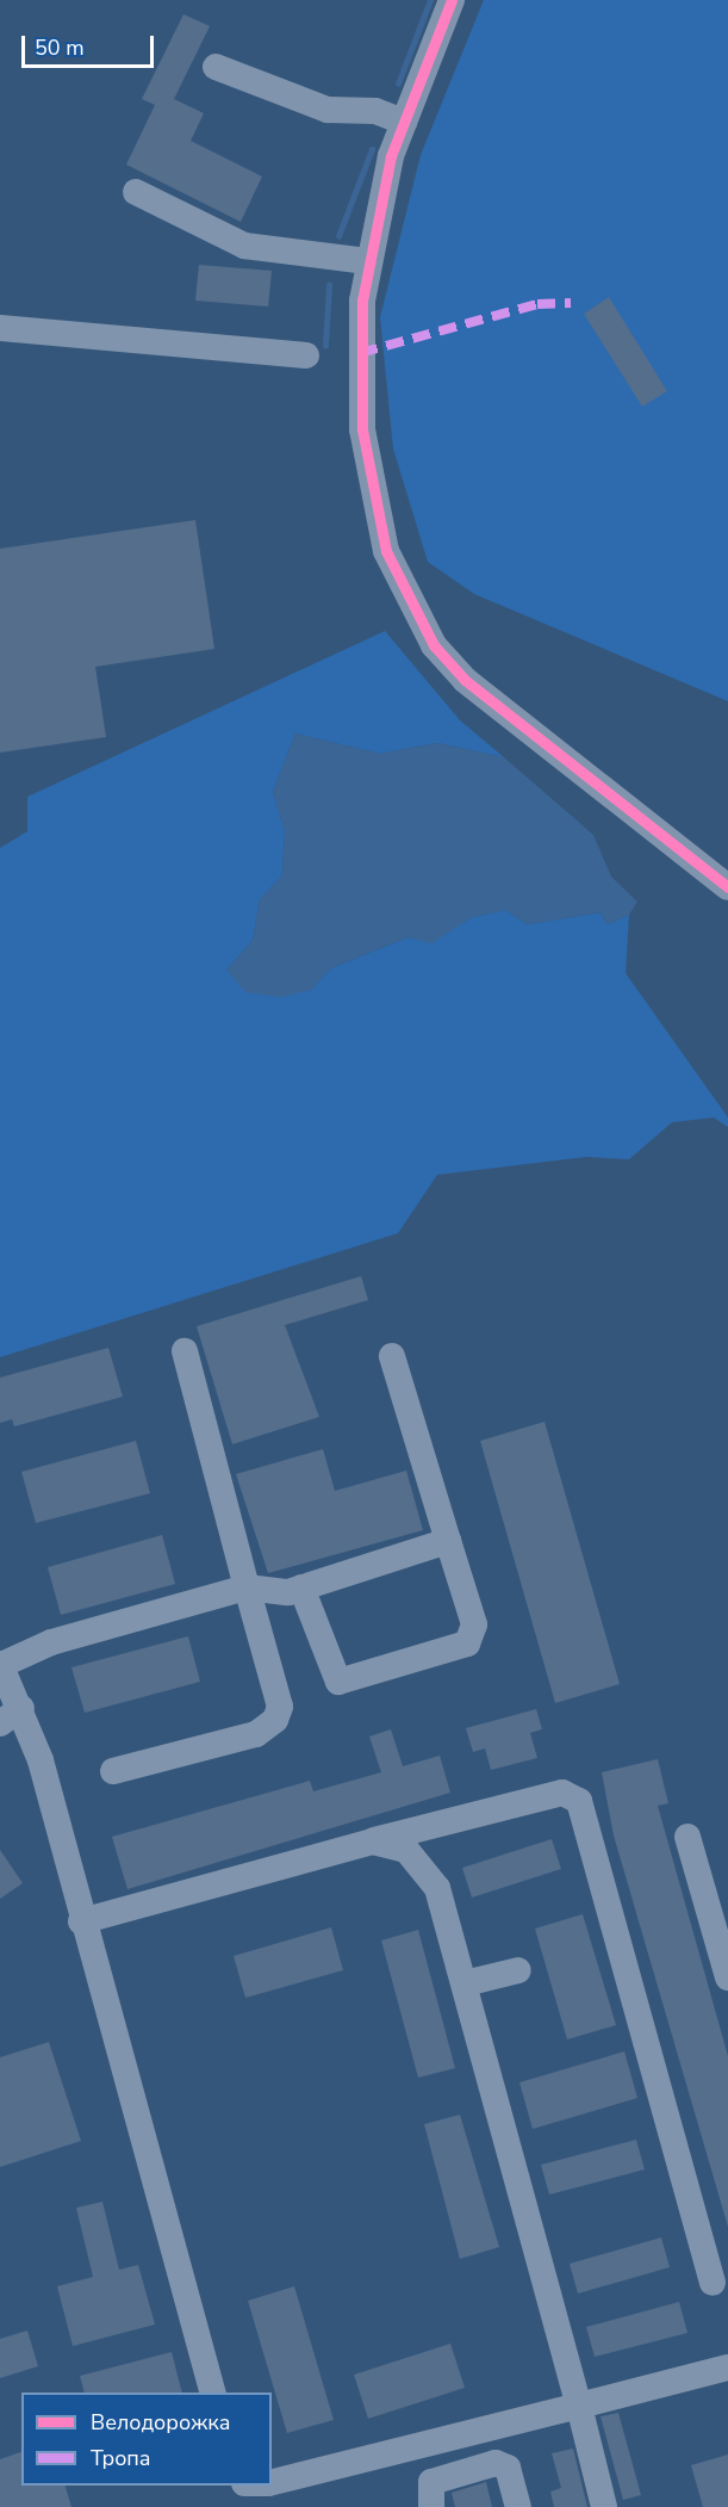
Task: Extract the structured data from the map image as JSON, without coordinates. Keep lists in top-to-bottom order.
{
  "legend": ["Велодорожка", "Тропа"],
  "scale_bar": "50 m"
}
